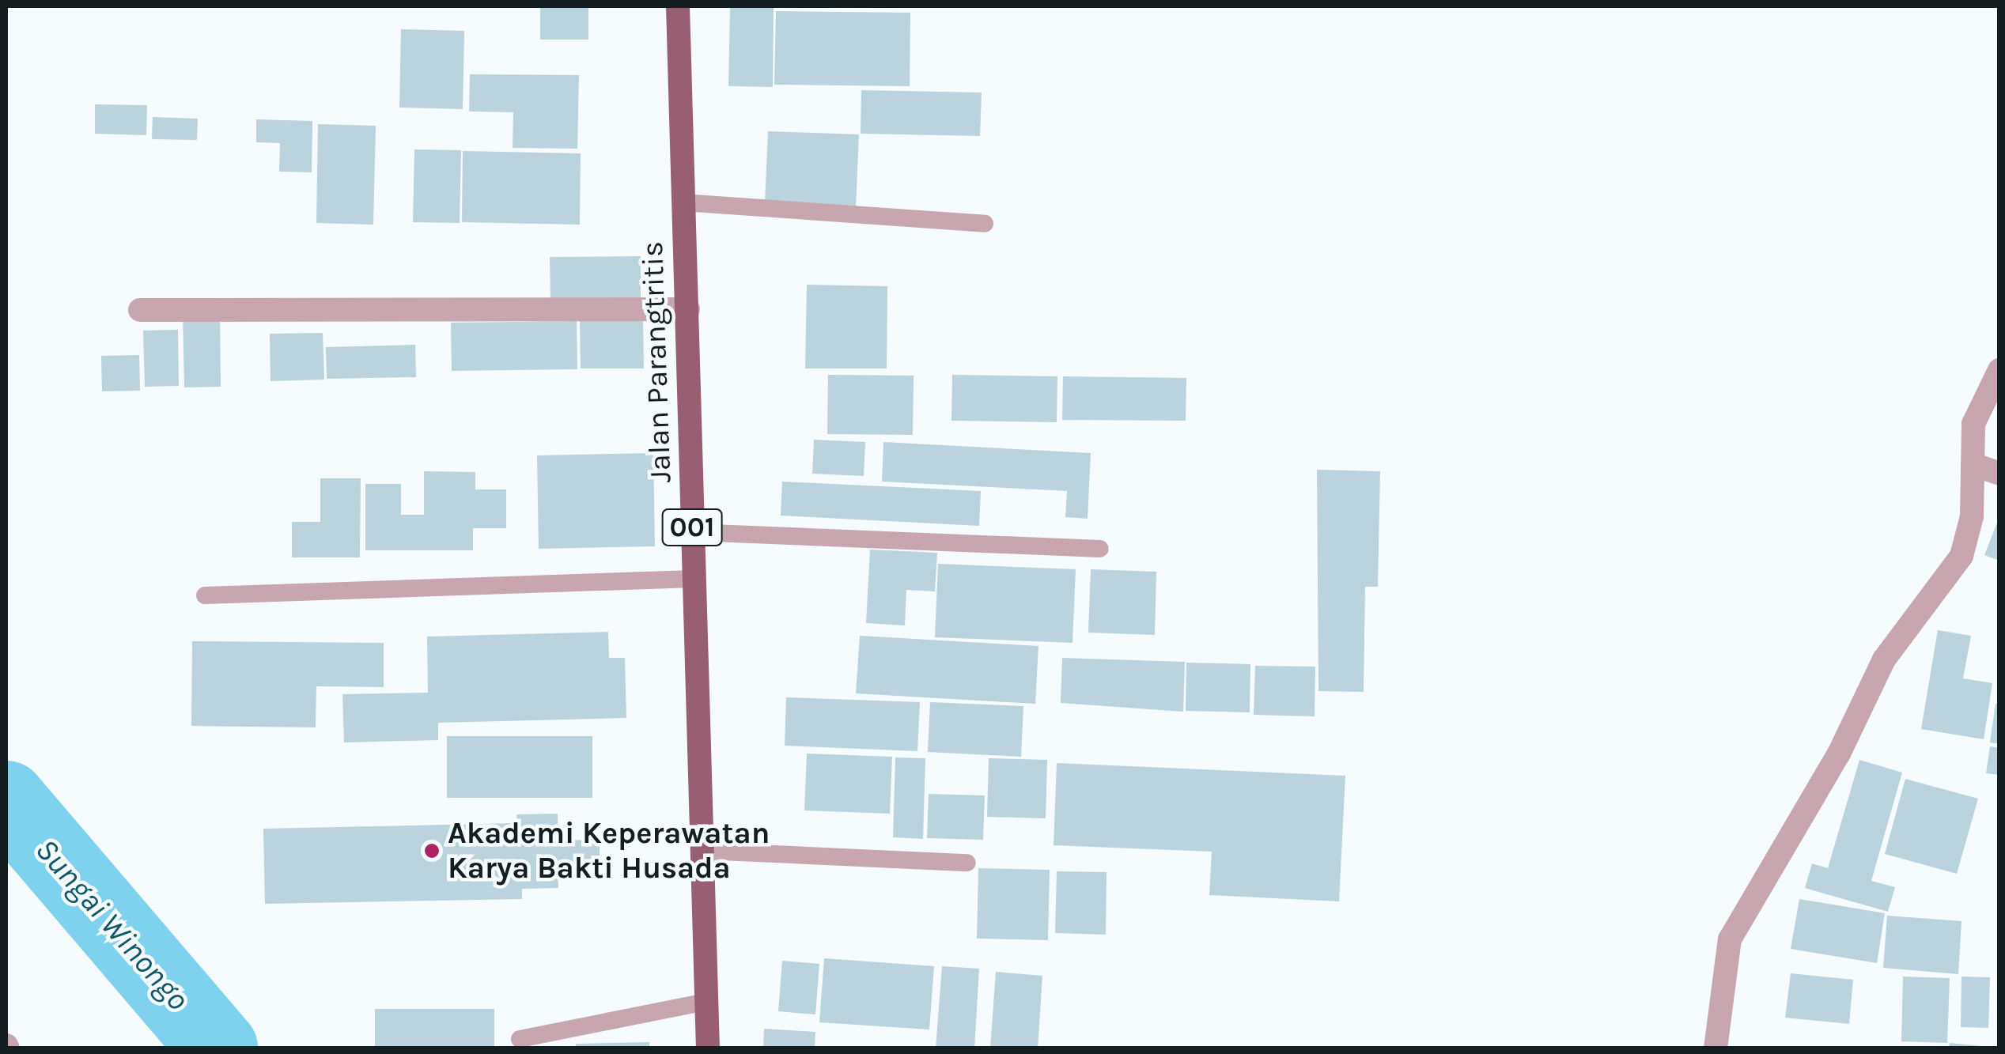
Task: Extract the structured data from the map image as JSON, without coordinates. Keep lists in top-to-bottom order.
{
  "streets": {
    "main road": ["Jalan Parangtritis", "001"]
  },
  "water": ["Sungai Winongo"],
  "places": ["Akademi Keperawatan Karya Bakti Husada"]
}
